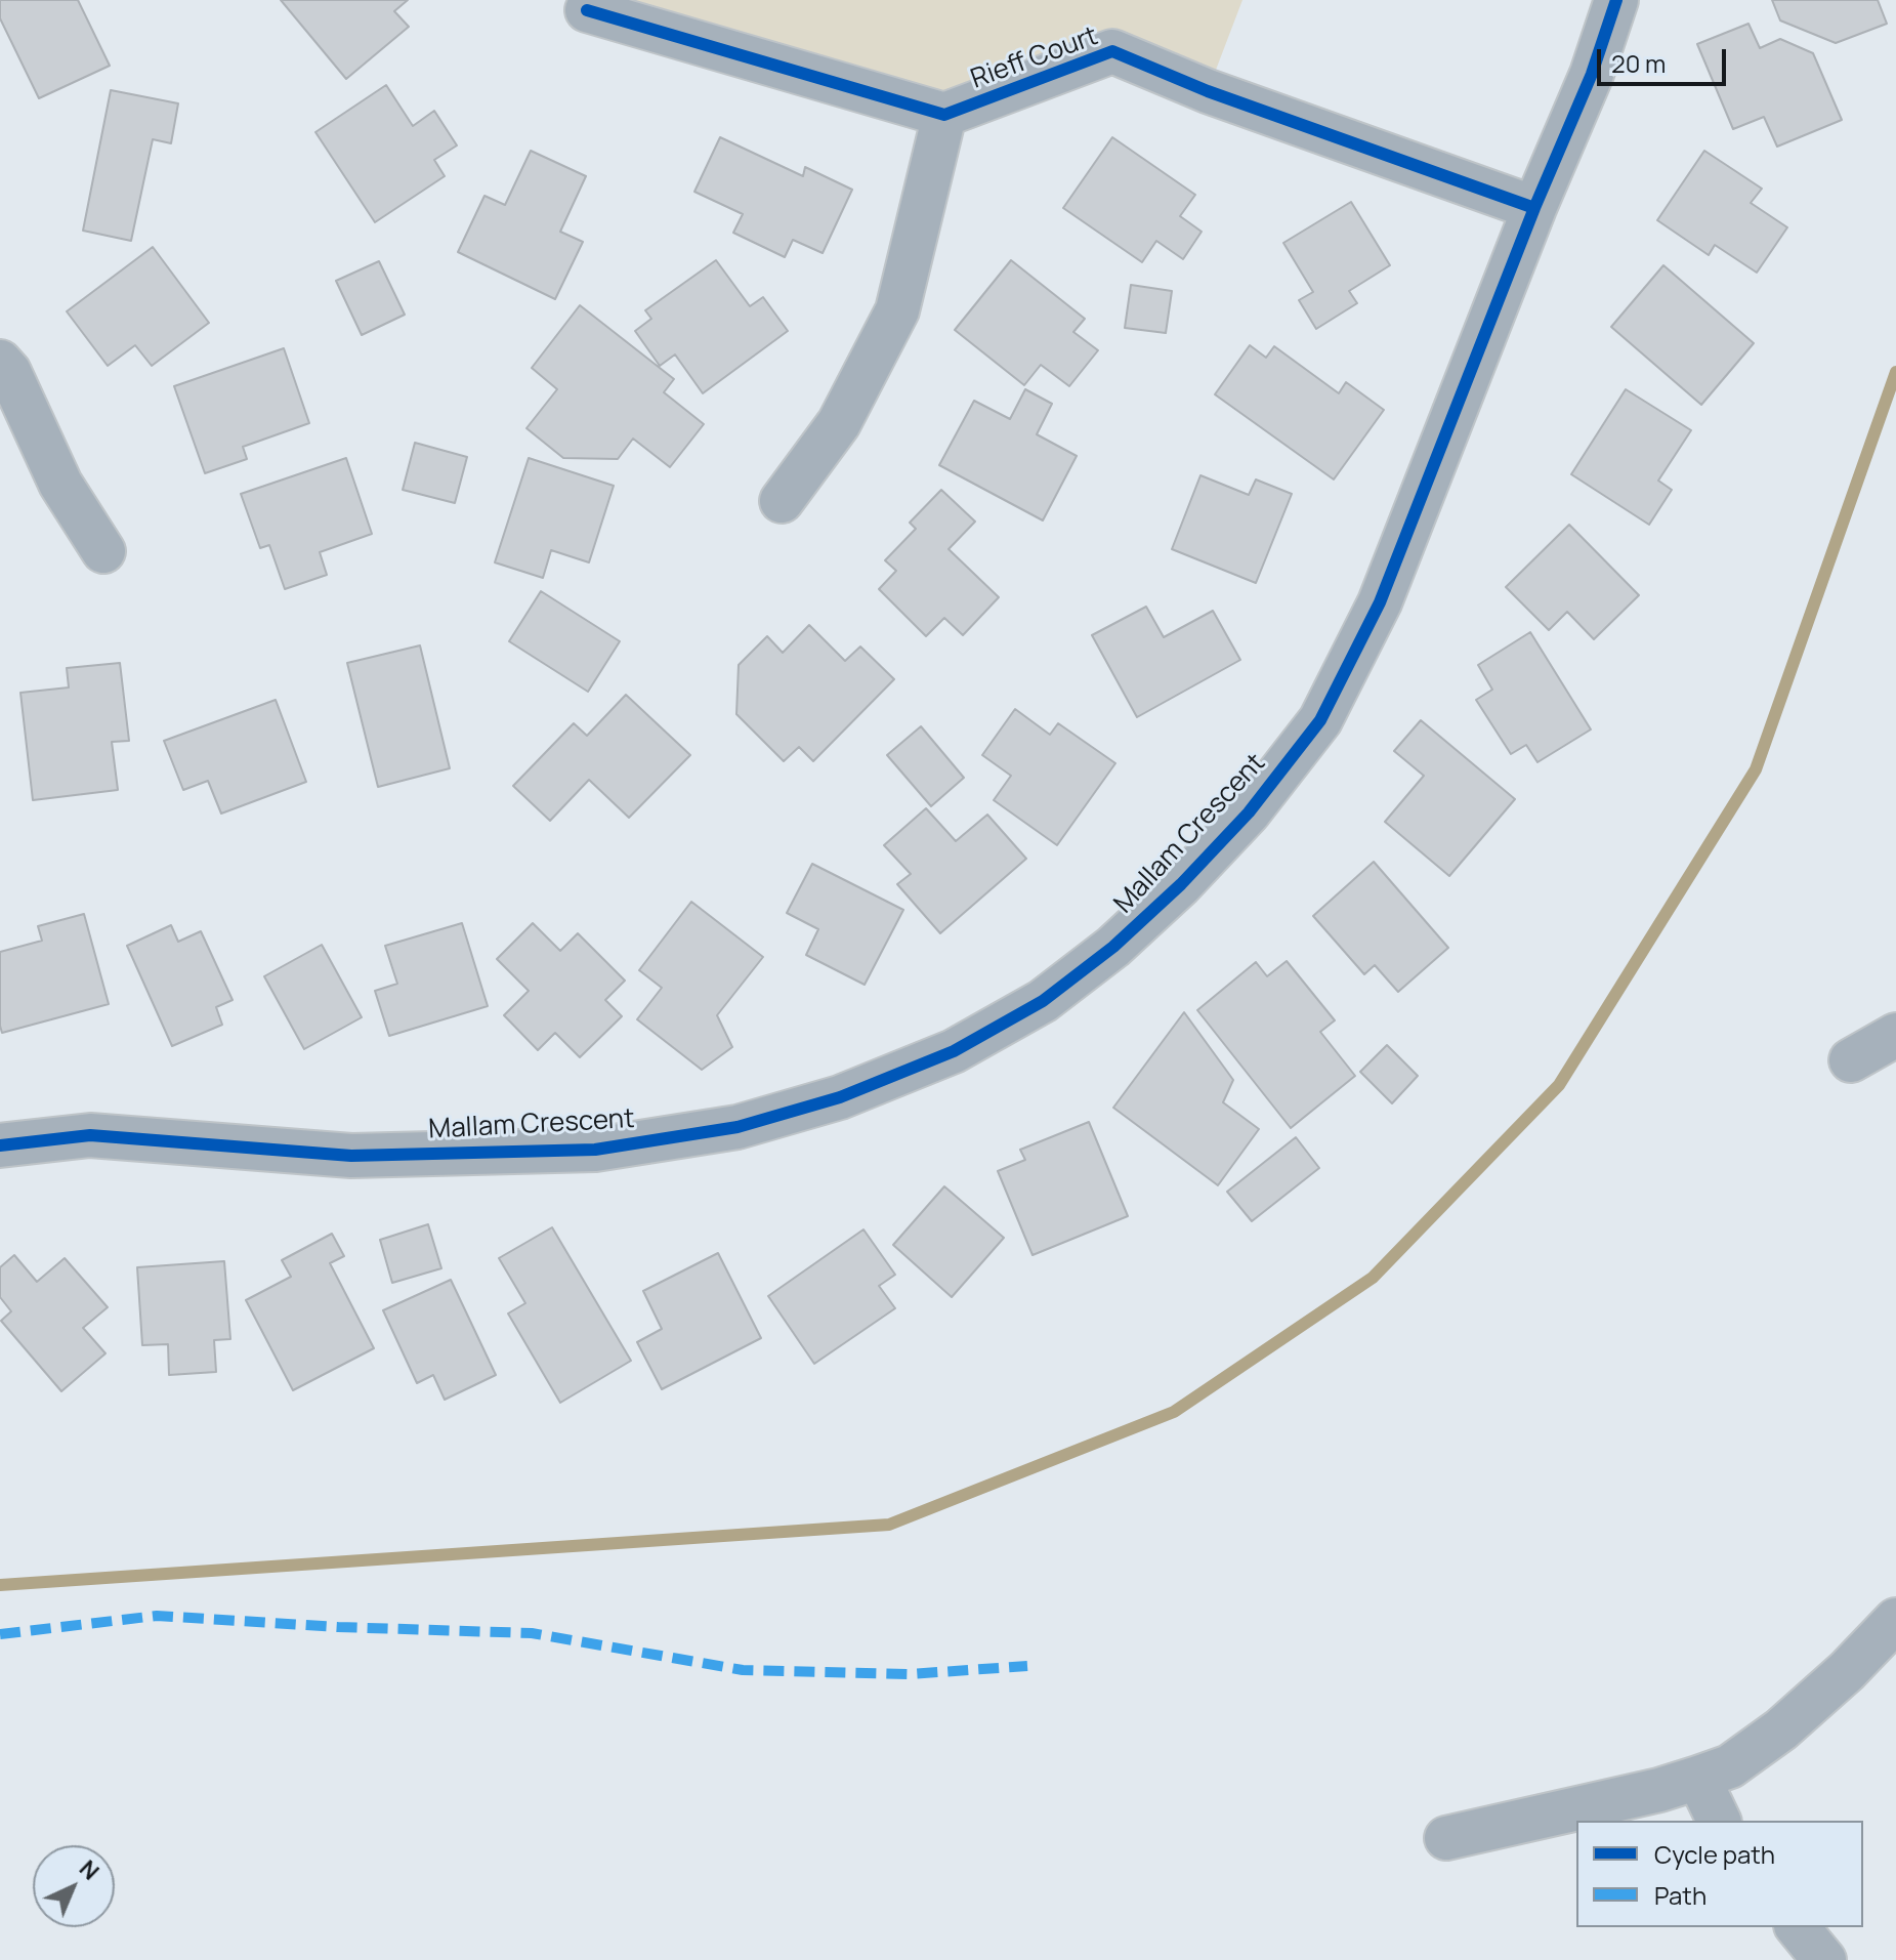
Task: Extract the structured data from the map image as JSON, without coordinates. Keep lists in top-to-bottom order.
{
  "streets": {
    "street": ["Rieff Court", "Mallam Crescent"]
  },
  "crossings": [
    ["Rieff Court", "Mallam Crescent"]
  ],
  "legend": ["Cycle path", "Path"],
  "scale_bar": "20 m",
  "north": "top right"
}
